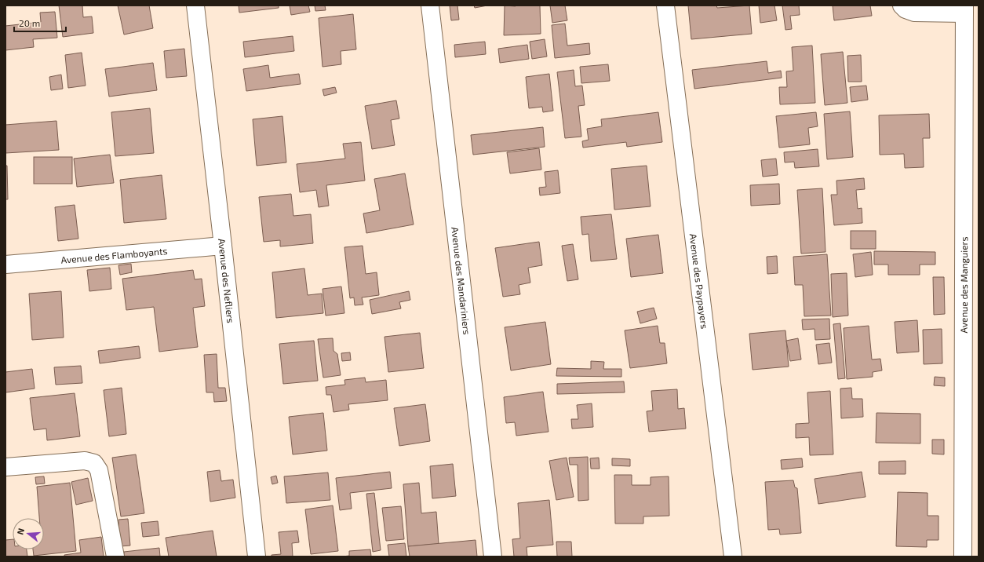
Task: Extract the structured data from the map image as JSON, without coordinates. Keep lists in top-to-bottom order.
{
  "streets": {
    "street": [
      "Avenue des Flamboyants",
      "Avenue des Nefliers",
      "Avenue des Mandariniers",
      "Avenue des Paypayers",
      "Avenue des Manguiers"
    ]
  },
  "crossings": [
    ["Avenue des Flamboyants", "Avenue des Nefliers"]
  ],
  "scale_bar": "20 m",
  "north": "left"
}
